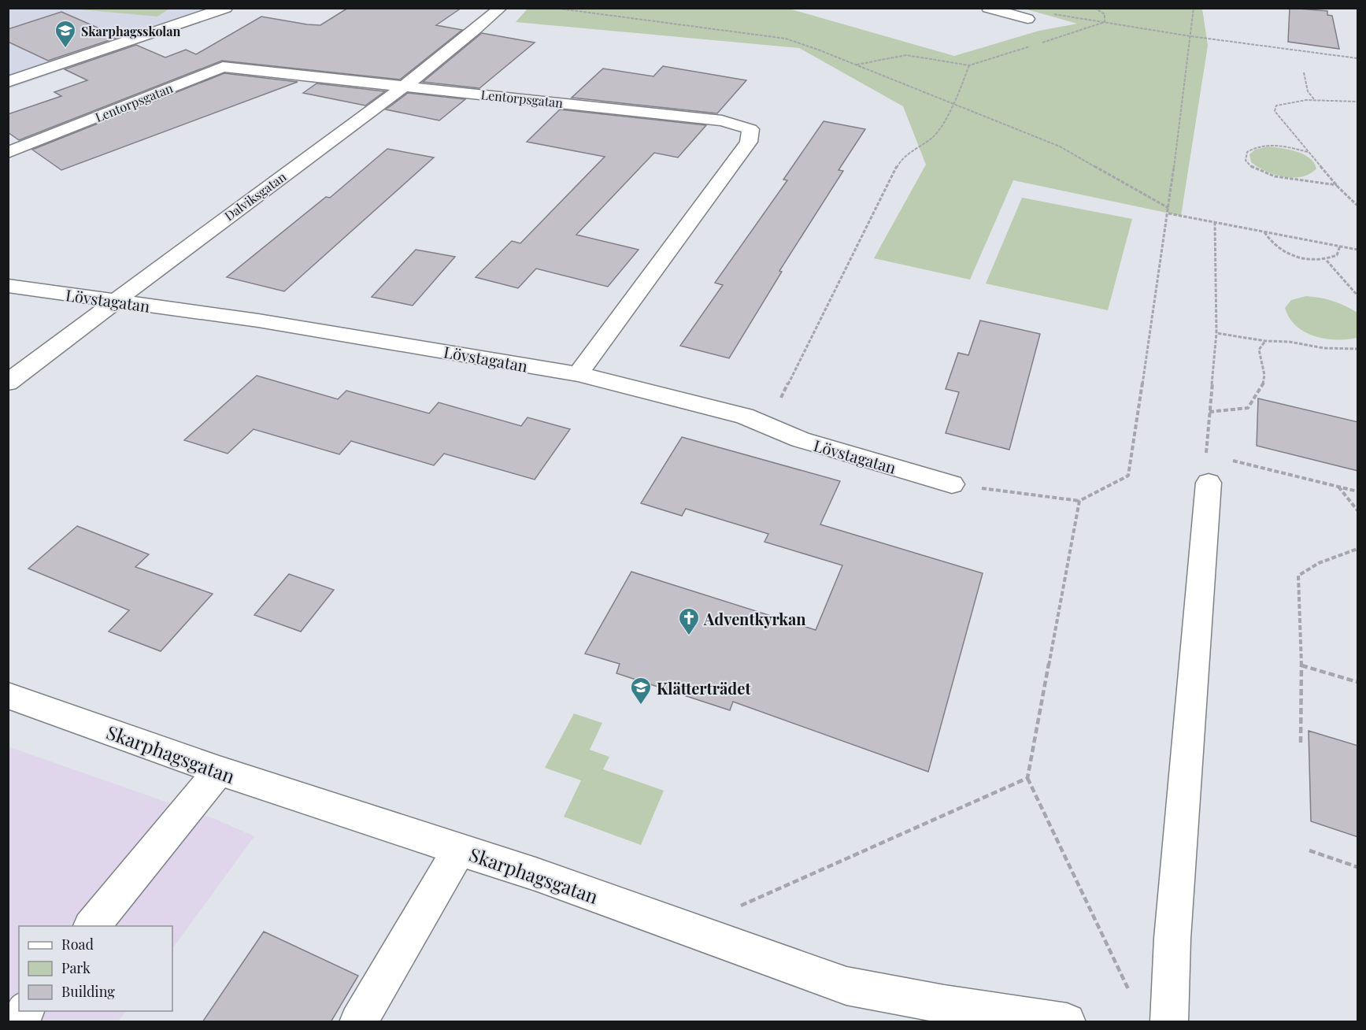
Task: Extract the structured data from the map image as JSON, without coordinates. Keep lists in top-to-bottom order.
{
  "streets": {
    "street": [
      "Lentorpsgatan",
      "Dalviksgatan",
      "Lövstagatan",
      "Skarphagsgatan"
    ]
  },
  "crossings": [
    ["Lentorpsgatan", "Dalviksgatan"],
    ["Lentorpsgatan", "Lövstagatan"],
    ["Dalviksgatan", "Lövstagatan"]
  ],
  "places": {
    "school or university": ["Skarphagsskolan", "Klätterträdet"],
    "church": ["Adventkyrkan"]
  },
  "legend": ["Road", "Park", "Building"]
}
